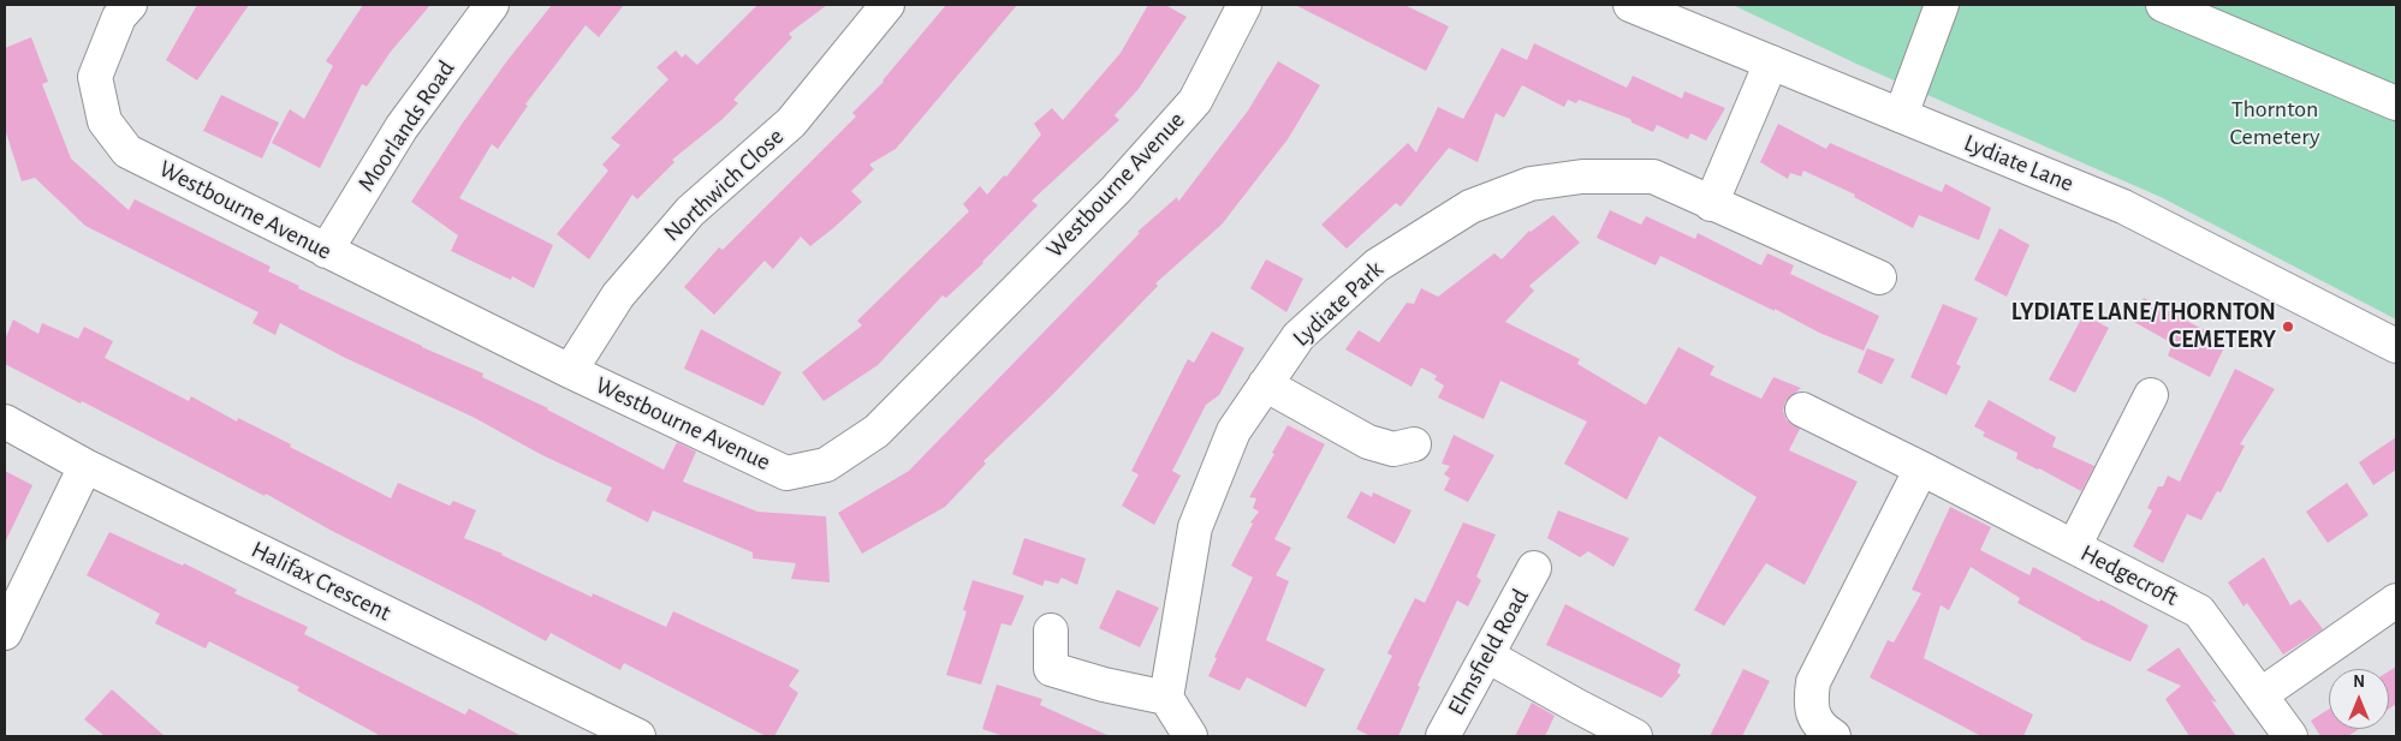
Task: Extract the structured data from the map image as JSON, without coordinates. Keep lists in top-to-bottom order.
{
  "streets": {
    "street": [
      "Moorlands Road",
      "Lydiate Lane",
      "Northwich Close",
      "Westbourne Avenue",
      "Lydiate Park",
      "Hedgecroft",
      "Halifax Crescent",
      "Elmsfield Road"
    ]
  },
  "crossings": [
    ["Moorlands Road", "Westbourne Avenue"],
    ["Northwich Close", "Westbourne Avenue"]
  ],
  "parks": ["Thornton Cemetery"],
  "places": ["LYDIATE LANE/THORNTON CEMETERY"],
  "north": "top"
}
